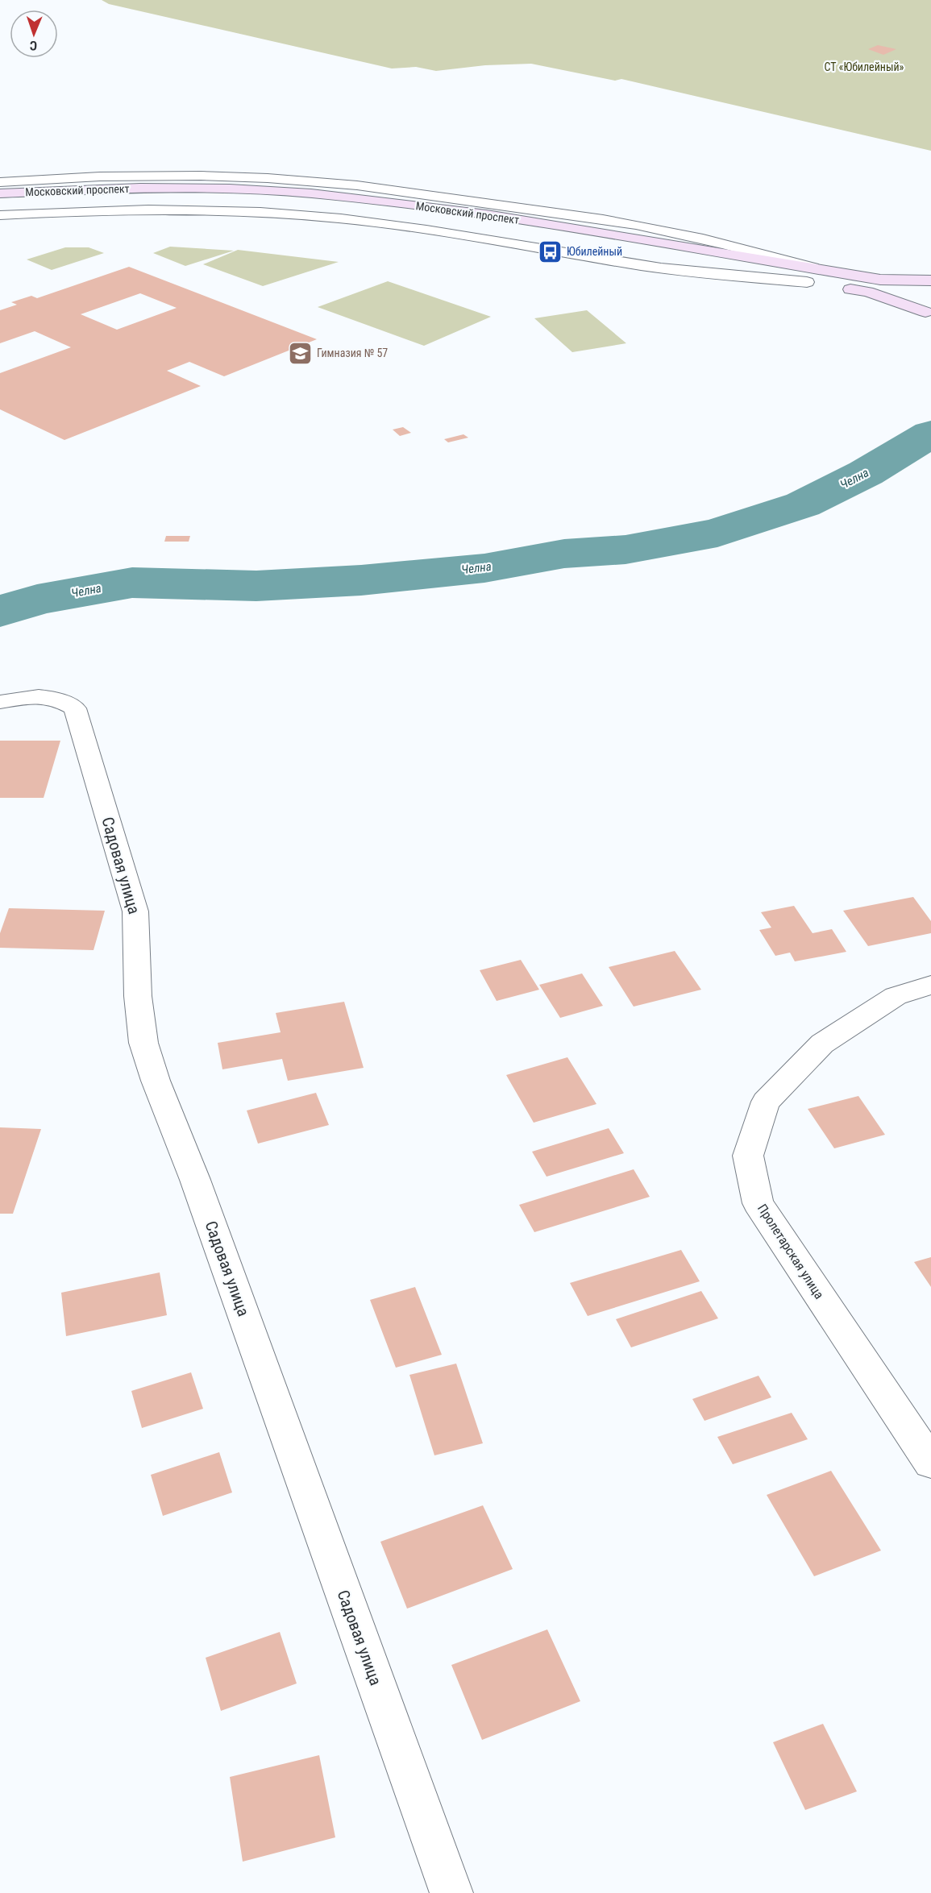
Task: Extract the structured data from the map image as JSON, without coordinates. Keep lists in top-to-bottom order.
{
  "streets": {
    "main road": ["Московский проспект"],
    "street": ["Садовая улица", "Пролетарская улица"]
  },
  "water": ["Челна"],
  "parks": ["СТ «Юбилейный»"],
  "places": {
    "bus stop": ["Юбилейный"],
    "school or university": ["Гимназия № 57"]
  },
  "north": "bottom"
}
